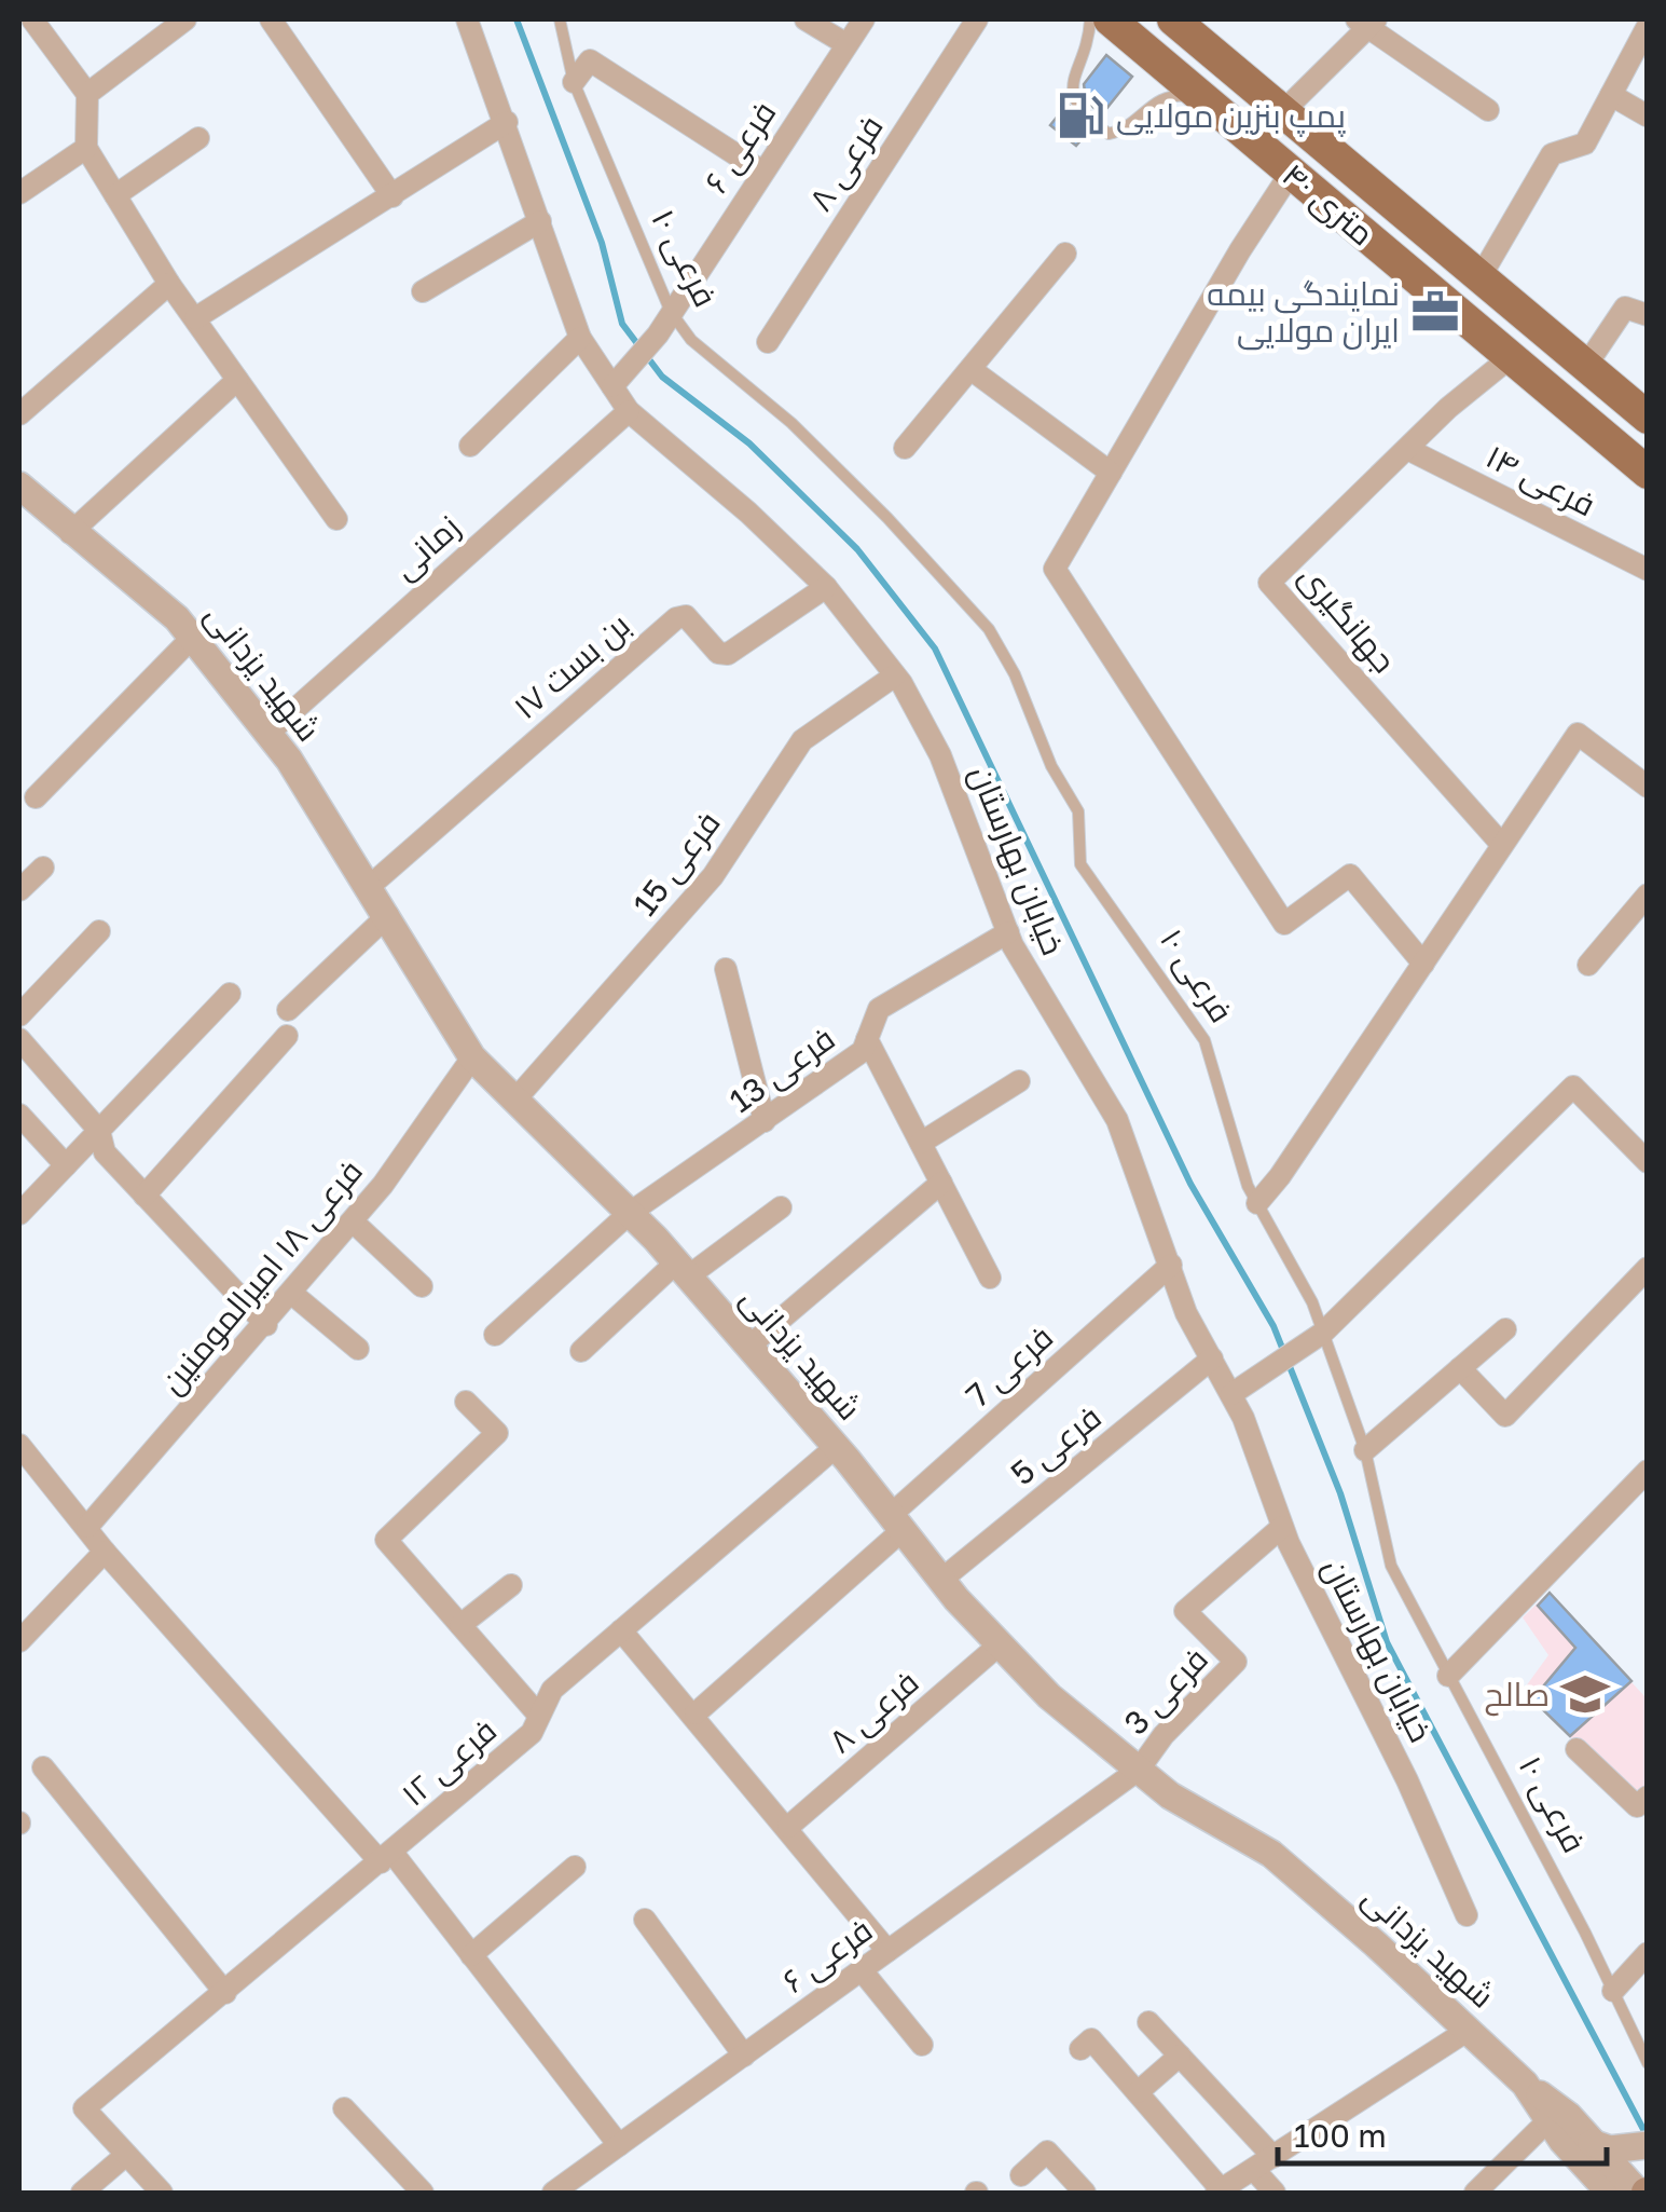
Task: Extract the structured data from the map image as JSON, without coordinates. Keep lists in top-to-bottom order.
{
  "streets": {
    "main road": ["۴۰ متری"],
    "street": [
      "فرعی ۶",
      "فرعی ۸",
      "فرعی ۱۴",
      "زمانی",
      "جهانگیری",
      "بن بست ۱۷",
      "شهید یزدانی",
      "خیابان بهارستان",
      "فرعی 15",
      "فرعی 13",
      "فرعی ۱۸ امیرالمومنین",
      "فرعی 7",
      "فرعی 5",
      "فرعی 3",
      "فرعی ۱۲"
    ],
    "lane": ["فرعی ۱۰"]
  },
  "crossings": [
    ["فرعی ۶", "فرعی ۱۰"],
    ["فرعی ۶", "شهید یزدانی"],
    ["فرعی ۶", "خیابان بهارستان"],
    ["فرعی ۶", "فرعی 3"],
    ["فرعی ۸", "شهید یزدانی"],
    ["۴۰ متری", "جهانگیری"],
    ["فرعی ۱۴", "جهانگیری"],
    ["زمانی", "شهید یزدانی"],
    ["زمانی", "خیابان بهارستان"],
    ["بن بست ۱۷", "شهید یزدانی"],
    ["بن بست ۱۷", "خیابان بهارستان"],
    ["شهید یزدانی", "فرعی 15"],
    ["شهید یزدانی", "فرعی 13"],
    ["شهید یزدانی", "فرعی ۱۸ امیرالمومنین"],
    ["شهید یزدانی", "فرعی 7"],
    ["شهید یزدانی", "فرعی 5"],
    ["شهید یزدانی", "فرعی 3"],
    ["شهید یزدانی", "فرعی ۱۲"],
    ["خیابان بهارستان", "فرعی 15"],
    ["خیابان بهارستان", "فرعی 13"],
    ["خیابان بهارستان", "فرعی 7"],
    ["خیابان بهارستان", "فرعی 5"],
    ["خیابان بهارستان", "فرعی 3"]
  ],
  "places": {
    "fuel station": ["پمپ بنزین مولایی"],
    "office": ["نمایندگی بیمه ایران مولایی"],
    "school or university": ["صالح"]
  },
  "scale_bar": "100 m"
}
